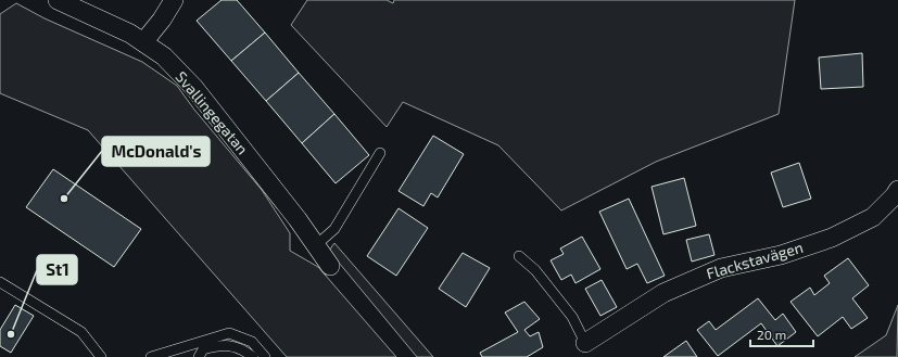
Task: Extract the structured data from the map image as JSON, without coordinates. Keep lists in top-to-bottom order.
{
  "streets": {
    "street": ["Svallingegatan", "Flackstavägen"]
  },
  "places": ["McDonald's", "St1"],
  "scale_bar": "20 m"
}
